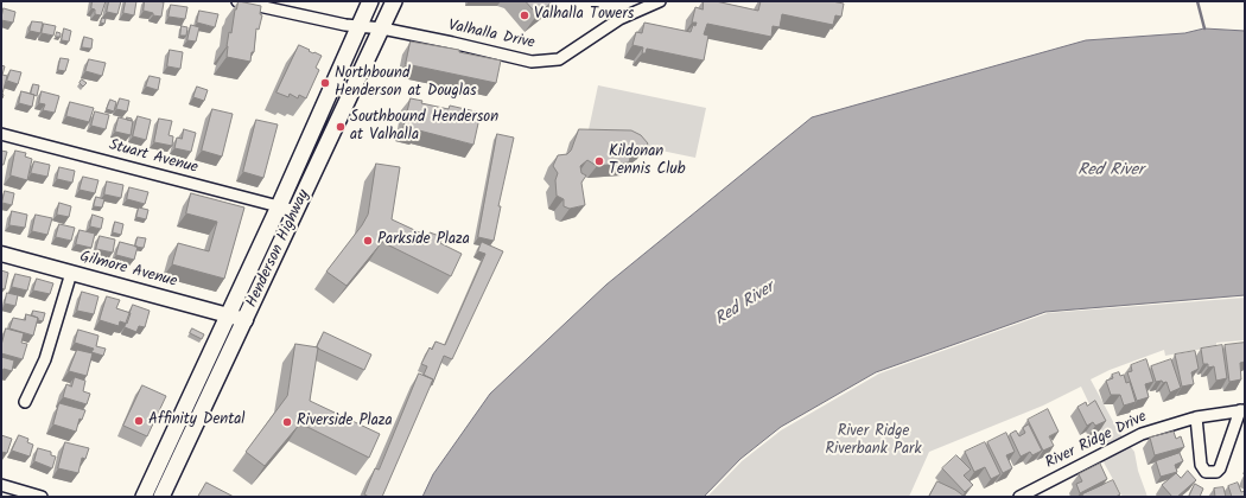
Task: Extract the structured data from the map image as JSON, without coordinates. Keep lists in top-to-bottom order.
{
  "streets": {
    "main road": ["Henderson Highway"],
    "street": [
      "Valhalla Drive",
      "Stuart Avenue",
      "Gilmore Avenue",
      "River Ridge Drive"
    ]
  },
  "crossings": [
    ["Valhalla Drive", "Henderson Highway"],
    ["Stuart Avenue", "Henderson Highway"],
    ["Henderson Highway", "Gilmore Avenue"]
  ],
  "water": ["Red River"],
  "parks": ["River Ridge Riverbank Park"],
  "places": [
    "Valhalla Towers",
    "Northbound Henderson at Douglas",
    "Southbound Henderson at Valhalla",
    "Kildonan Tennis Club",
    "Parkside Plaza",
    "Affinity Dental",
    "Riverside Plaza"
  ]
}
